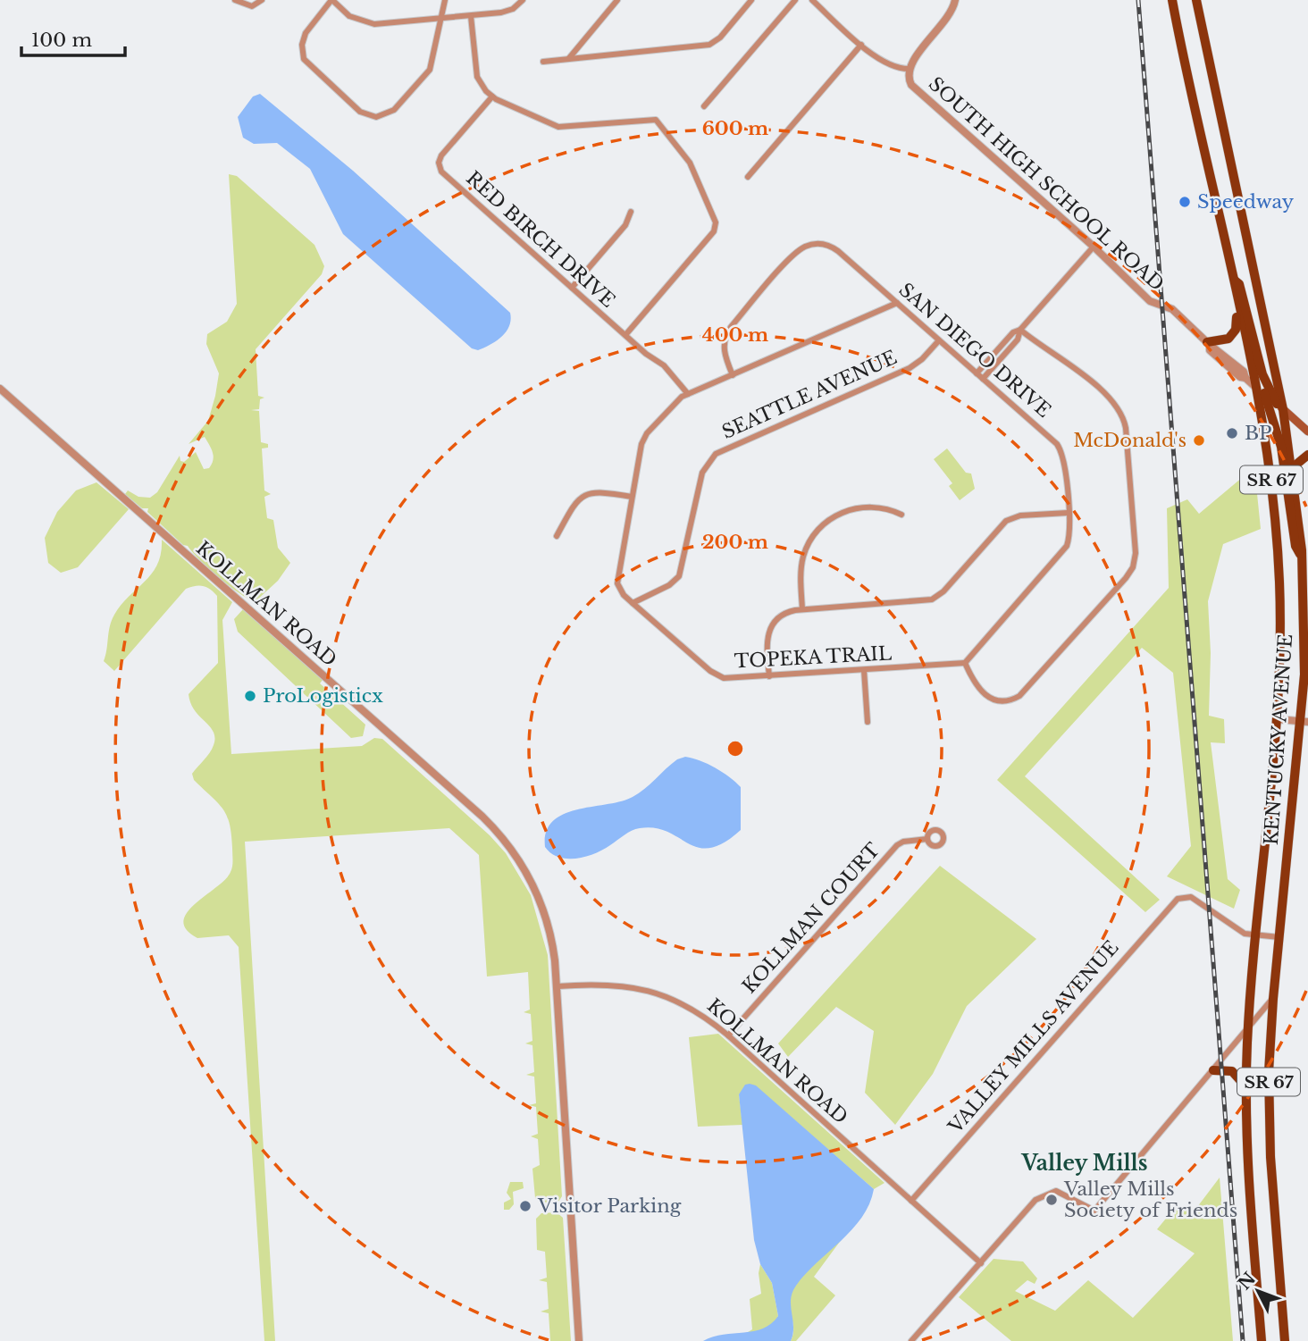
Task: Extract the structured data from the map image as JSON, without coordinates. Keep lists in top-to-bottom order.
{
  "streets": {
    "main road": ["SOUTH HIGH SCHOOL ROAD", "SR 67", "KENTUCKY AVENUE"],
    "street": [
      "RED BIRCH DRIVE",
      "SAN DIEGO DRIVE",
      "SEATTLE AVENUE",
      "KOLLMAN ROAD",
      "TOPEKA TRAIL",
      "KOLLMAN COURT",
      "VALLEY MILLS AVENUE"
    ]
  },
  "crossings": [
    ["SOUTH HIGH SCHOOL ROAD", "KENTUCKY AVENUE"],
    ["SAN DIEGO DRIVE", "SEATTLE AVENUE"],
    ["SAN DIEGO DRIVE", "TOPEKA TRAIL"],
    ["SEATTLE AVENUE", "TOPEKA TRAIL"],
    ["KOLLMAN ROAD", "KOLLMAN COURT"],
    ["KOLLMAN ROAD", "VALLEY MILLS AVENUE"],
    ["KENTUCKY AVENUE", "VALLEY MILLS AVENUE"]
  ],
  "districts": ["Valley Mills"],
  "places": [
    "Speedway",
    "BP",
    "McDonald's",
    "ProLogisticx",
    "Valley Mills Society of Friends",
    "Visitor Parking"
  ],
  "scale_bar": "100 m",
  "north": "top left",
  "rings": ["600 m", "400 m", "200 m"]
}
